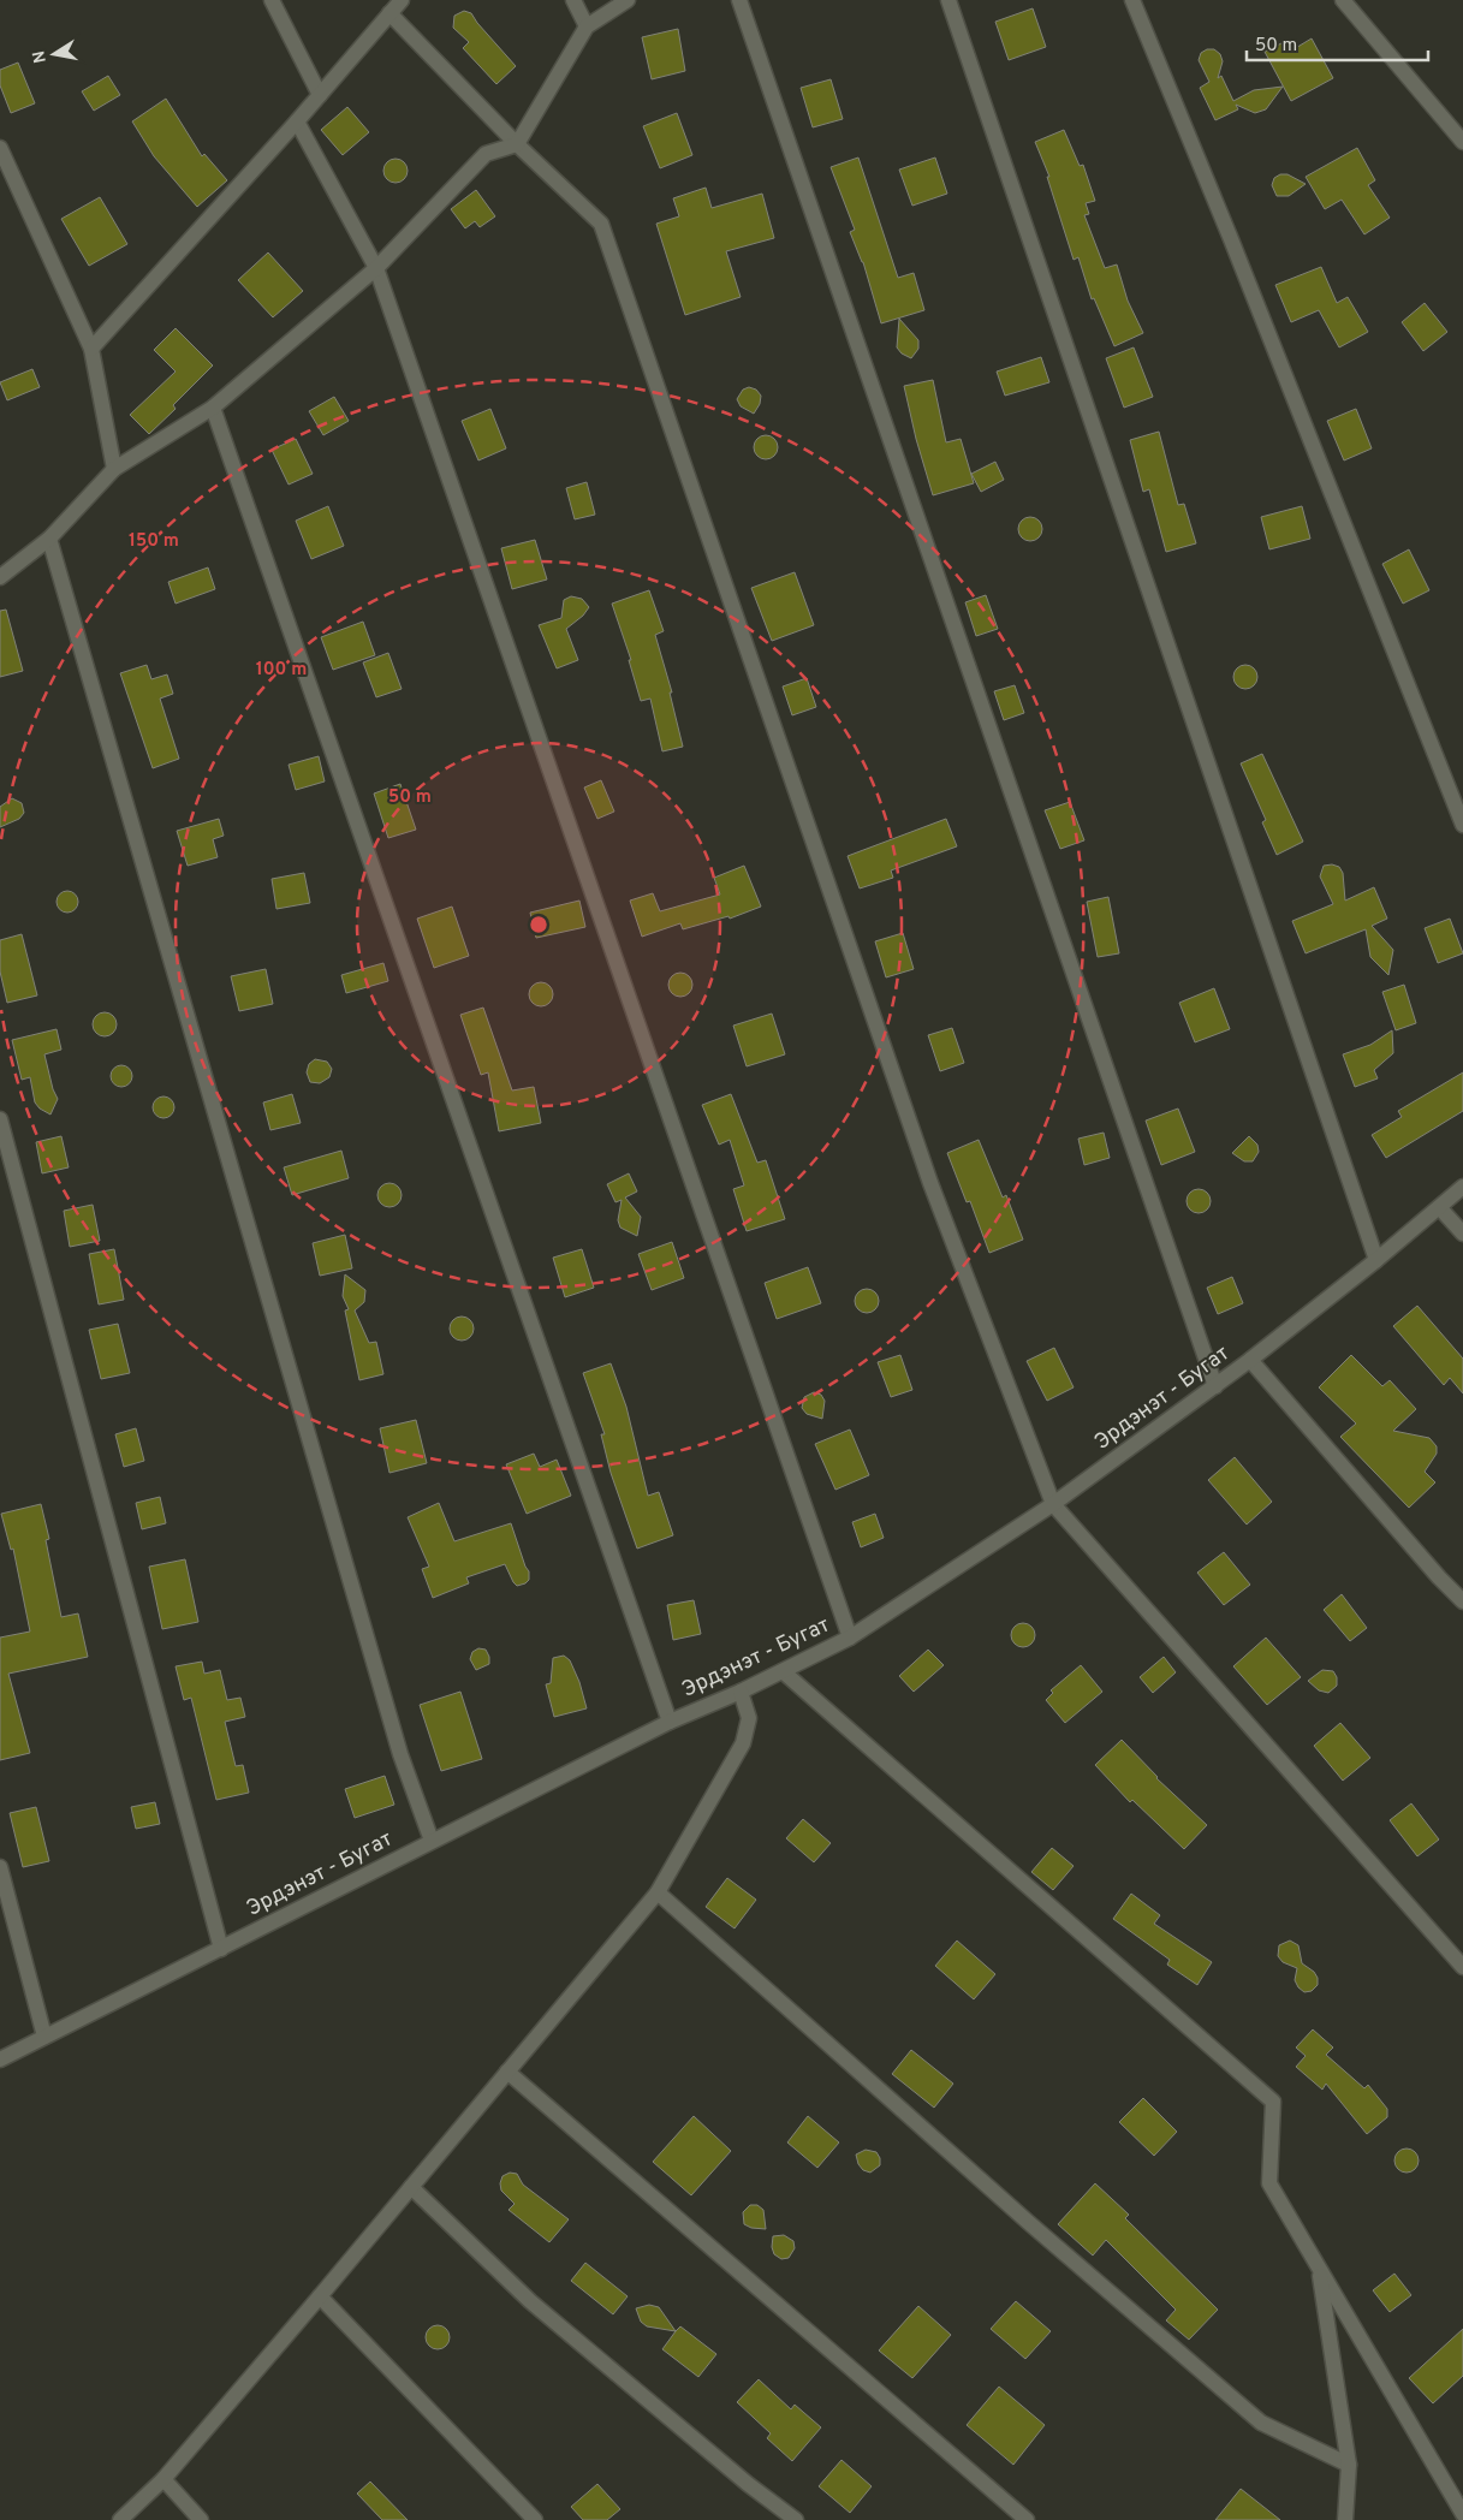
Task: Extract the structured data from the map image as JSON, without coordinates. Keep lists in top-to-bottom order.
{
  "streets": {
    "street": ["Эрдэнэт - Бугат"]
  },
  "scale_bar": "50 m",
  "north": "left",
  "rings": ["150 m", "100 m", "50 m"]
}
